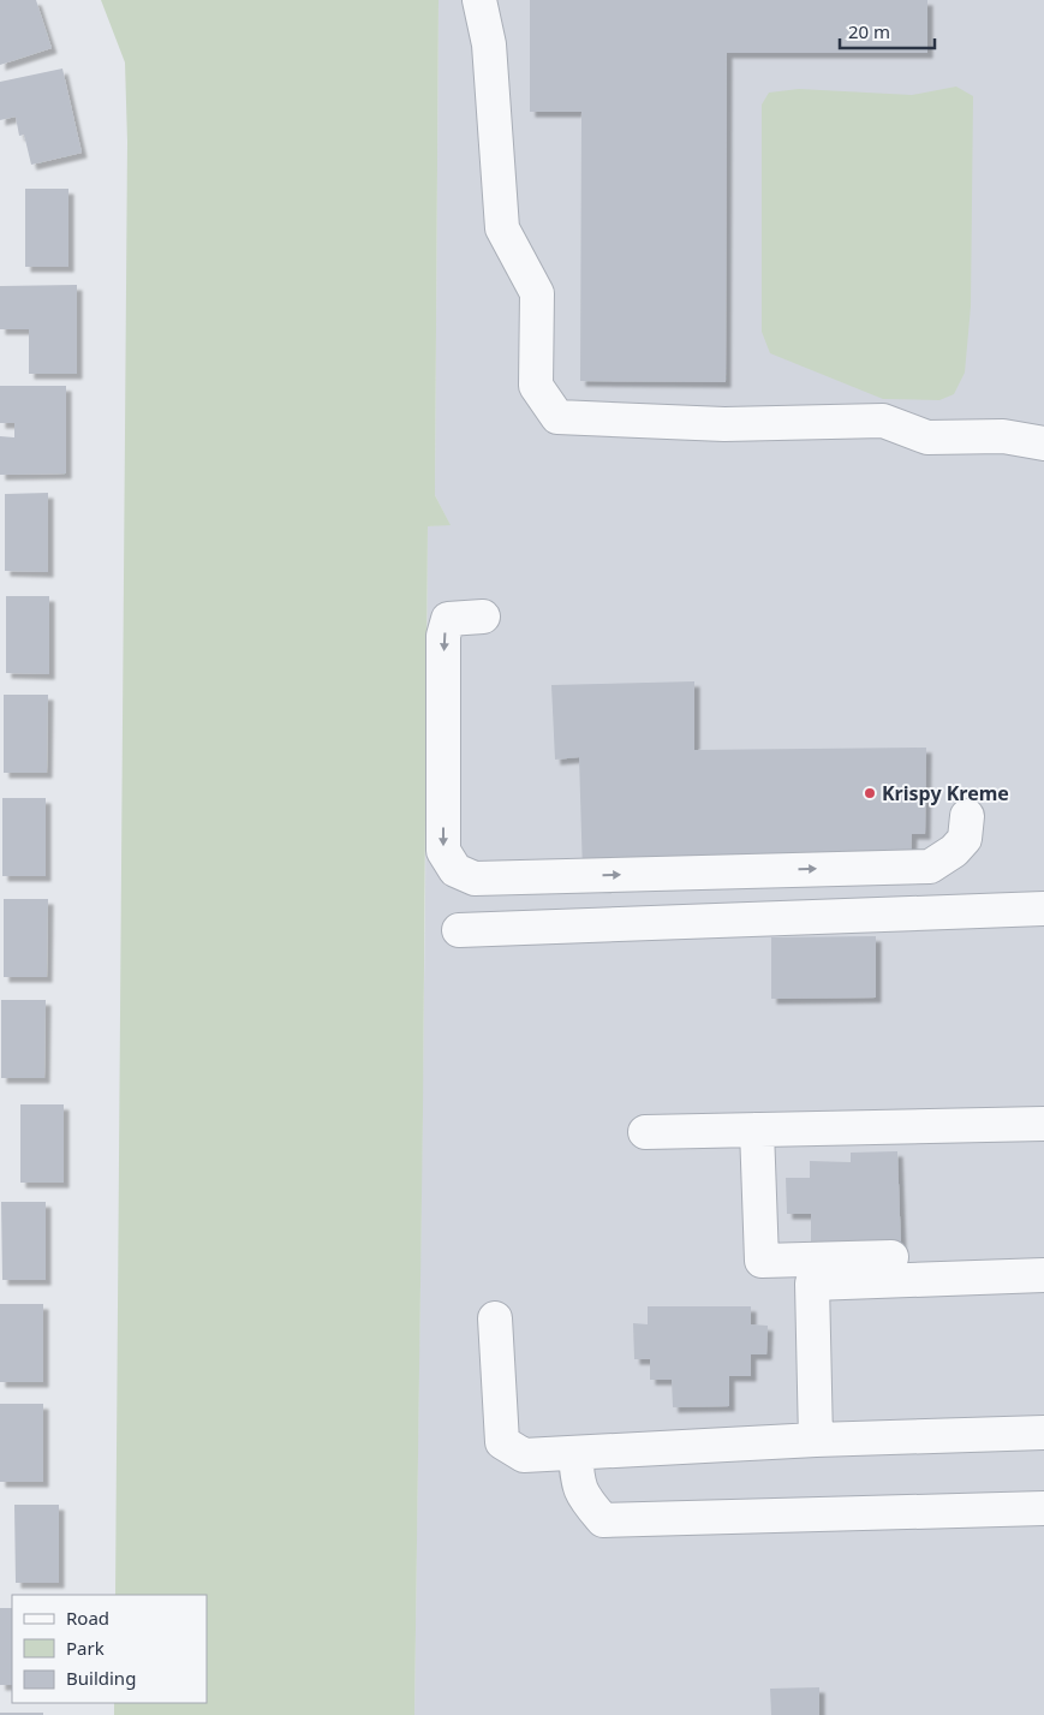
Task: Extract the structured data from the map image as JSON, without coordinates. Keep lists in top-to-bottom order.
{
  "places": ["Krispy Kreme"],
  "legend": ["Road", "Park", "Building"],
  "scale_bar": "20 m"
}
